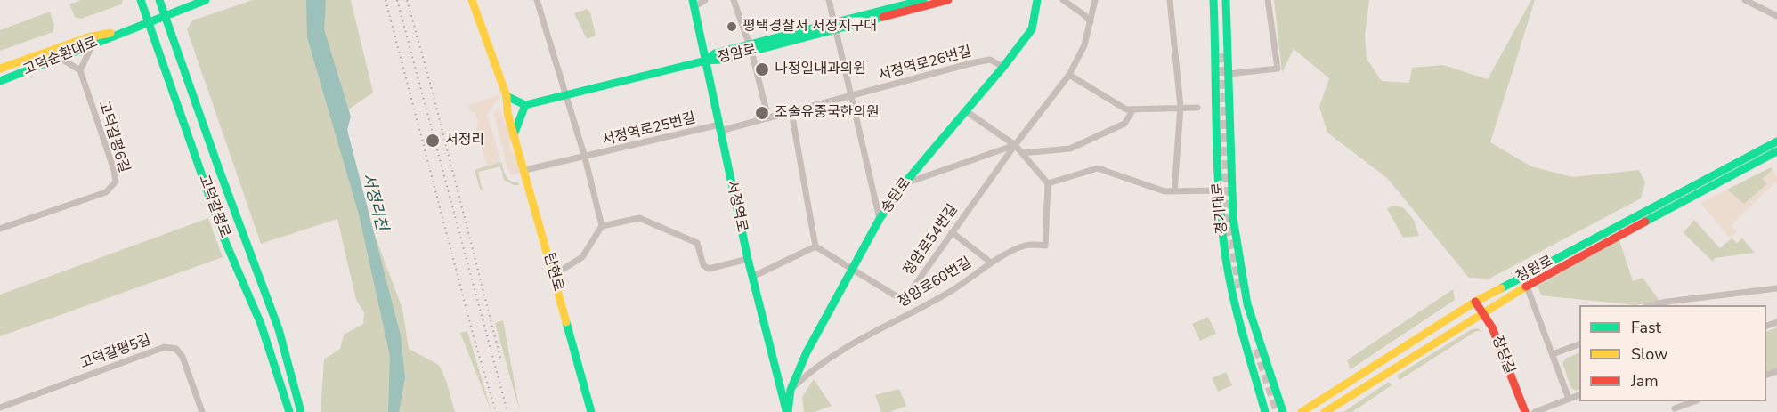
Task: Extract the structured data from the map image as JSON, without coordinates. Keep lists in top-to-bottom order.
{
  "streets": {
    "street": [
      "정암로",
      "고덕순환대로",
      "서정역로26번길",
      "서정역로25번길",
      "고덕갈평6길",
      "송탄로",
      "고덕갈평로",
      "서정역로",
      "경기대로",
      "정암로54번길",
      "청원로",
      "탄현로",
      "정암로60번길",
      "고덕갈평5길",
      "장당길"
    ]
  },
  "crossings": [
    ["정암로", "서정역로25번길"],
    ["정암로", "서정역로"],
    ["고덕순환대로", "고덕갈평로"],
    ["서정역로26번길", "서정역로25번길"],
    ["서정역로26번길", "송탄로"],
    ["서정역로26번길", "서정역로"],
    ["서정역로25번길", "서정역로"],
    ["서정역로25번길", "탄현로"],
    ["송탄로", "서정역로"],
    ["송탄로", "정암로54번길"],
    ["송탄로", "정암로60번길"],
    ["청원로", "장당길"]
  ],
  "water": ["서정리천"],
  "places": [
    "평택경찰서 서정지구대",
    "나정일내과의원",
    "조술유중국한의원",
    "서정리"
  ],
  "legend": ["Fast", "Slow", "Jam"]
}
